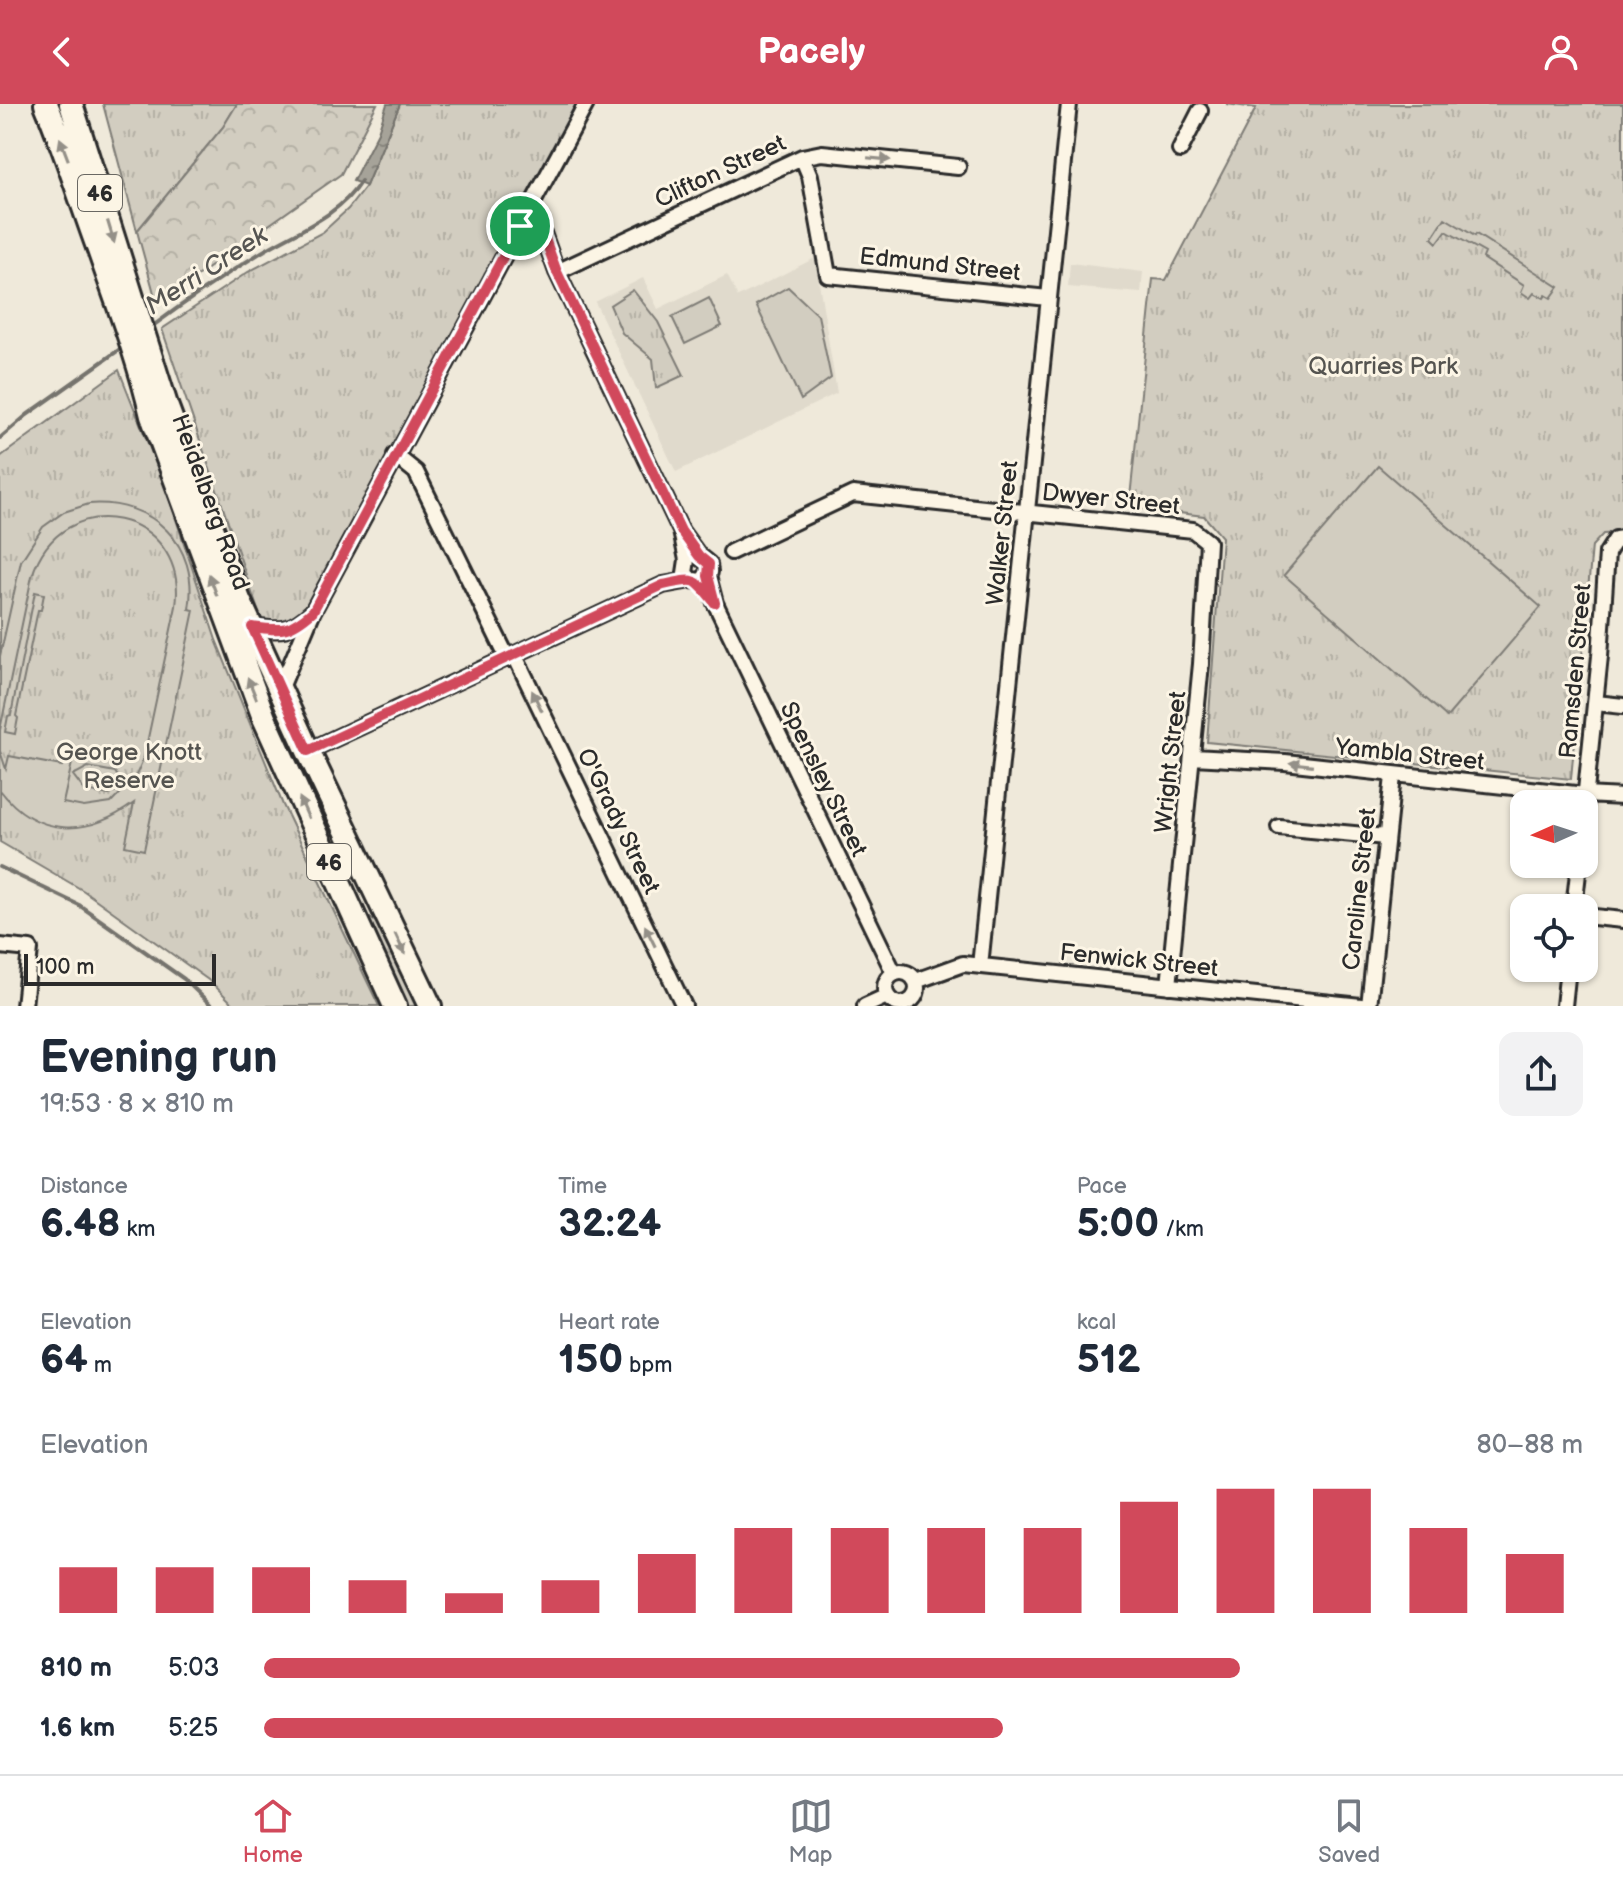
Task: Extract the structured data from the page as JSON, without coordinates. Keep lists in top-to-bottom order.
{
  "streets": {
    "main road": ["46", "Heidelberg Road"],
    "street": [
      "Clifton Street",
      "Edmund Street",
      "Dwyer Street",
      "Walker Street",
      "Ramsden Street",
      "Yambla Street",
      "Wright Street",
      "Spensley Street",
      "O'Grady Street",
      "Caroline Street",
      "Fenwick Street"
    ]
  },
  "crossings": [
    ["Clifton Street", "Edmund Street"],
    ["Clifton Street", "Spensley Street"],
    ["Edmund Street", "Walker Street"],
    ["Dwyer Street", "Walker Street"],
    ["Dwyer Street", "Wright Street"],
    ["Walker Street", "Fenwick Street"],
    ["Yambla Street", "Wright Street"],
    ["Yambla Street", "Caroline Street"],
    ["Wright Street", "Fenwick Street"],
    ["Spensley Street", "Fenwick Street"]
  ],
  "one_way": ["Clifton Street", "O'Grady Street"],
  "water": ["Merri Creek"],
  "parks": ["Quarries Park", "George Knott Reserve"],
  "scale_bar": "100 m",
  "north": "left",
  "page": {
    "header": "Pacely",
    "scale": "100 m",
    "heading": ["Evening run", "19:53 · 8 × 810 m"],
    "stats": [
      ["Distance", "6.48 km"],
      ["Time", "32:24"],
      ["Pace", "5:00 /km"],
      ["Elevation", "64 m"],
      ["Heart rate", "150 bpm"],
      ["kcal", "512"]
    ],
    "chart": ["Elevation", "80–88 m"],
    "list": [
      {
        "name": "810 m",
        "note": "5:03"
      },
      {
        "name": "1.6 km",
        "note": "5:25"
      }
    ],
    "tabs": ["Home", "Map", "Saved"]
  }
}
